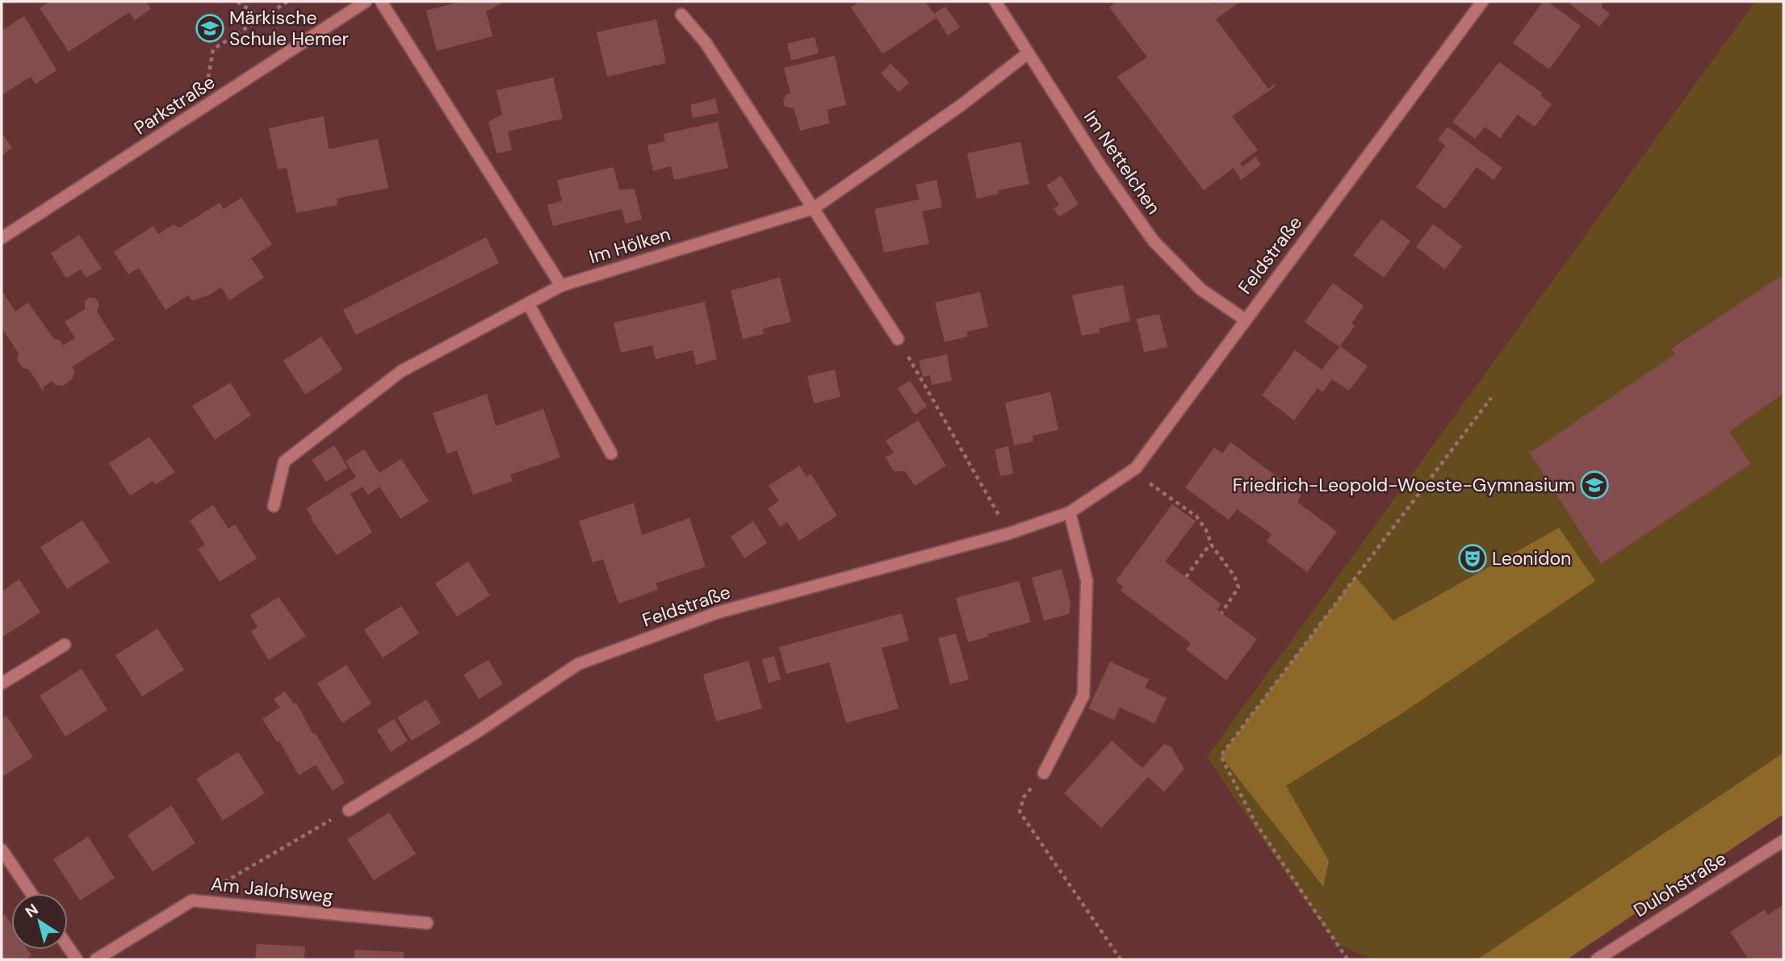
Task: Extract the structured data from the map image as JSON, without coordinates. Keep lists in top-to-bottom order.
{
  "streets": {
    "street": [
      "Parkstraße",
      "Im Nettelchen",
      "Im Hölken",
      "Feldstraße",
      "Dulohstraße",
      "Am Jalohsweg"
    ]
  },
  "crossings": [
    ["Im Nettelchen", "Im Hölken"],
    ["Im Nettelchen", "Feldstraße"]
  ],
  "places": {
    "school or university": ["Märkische Schule Hemer", "Friedrich-Leopold-Woeste-Gymnasium"],
    "theatre": ["Leonidon"]
  },
  "north": "top left"
}
